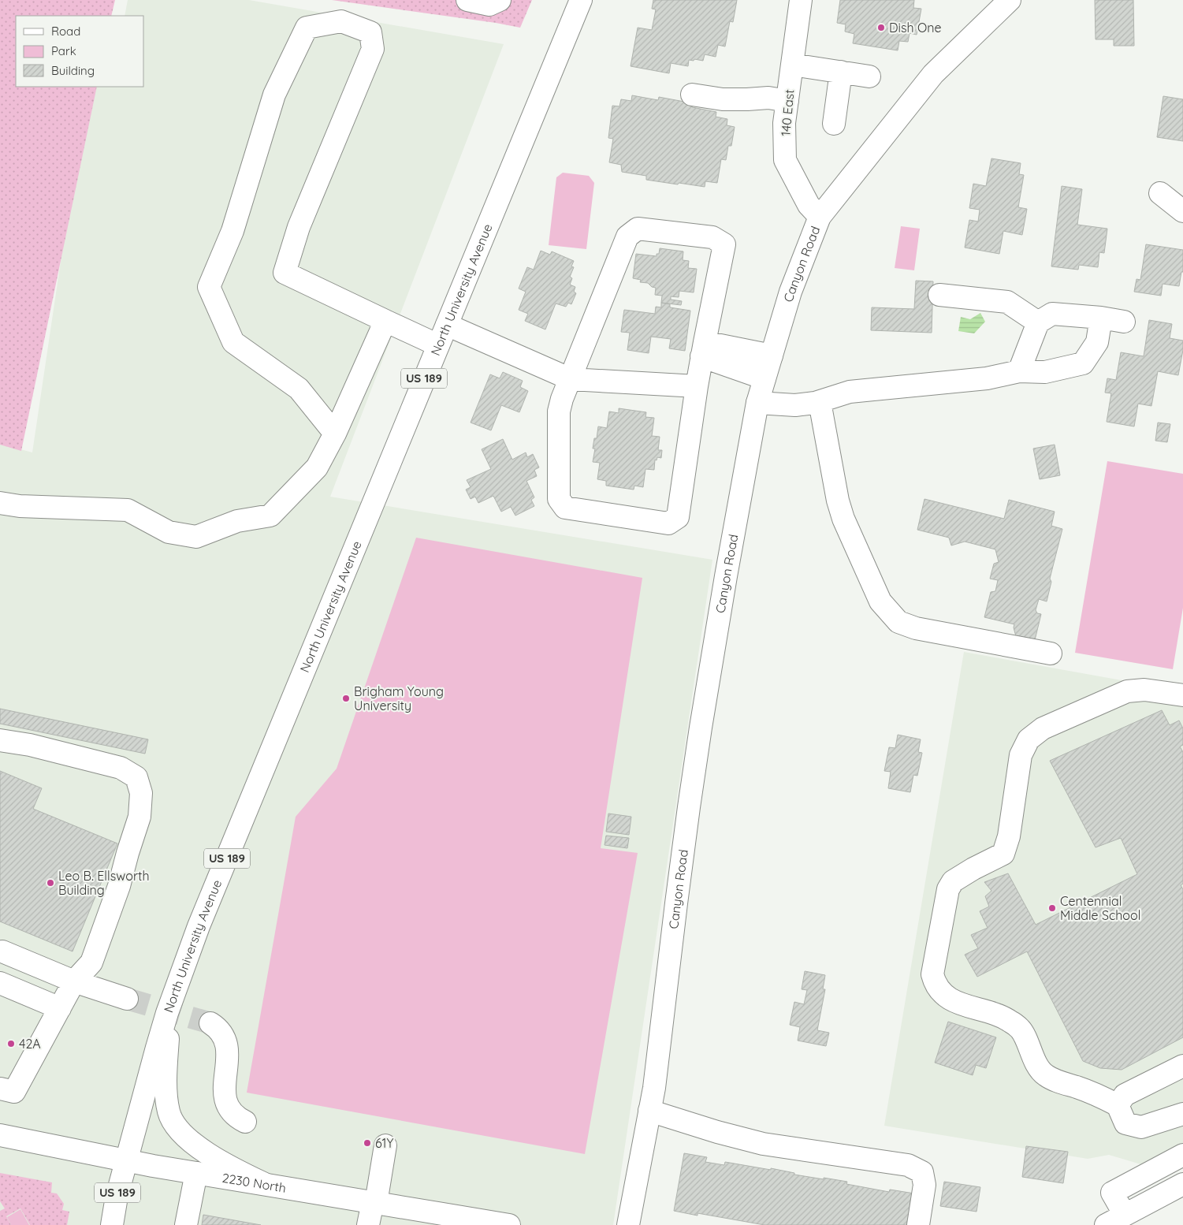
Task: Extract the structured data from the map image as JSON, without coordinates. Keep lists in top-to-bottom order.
{
  "streets": {
    "main road": [
      "140 East",
      "Canyon Road",
      "North University Avenue",
      "US 189",
      "2230 North"
    ]
  },
  "crossings": [
    ["140 East", "Canyon Road"],
    ["North University Avenue", "2230 North"]
  ],
  "places": [
    "Dish One",
    "Brigham Young University",
    "Leo B. Ellsworth Building",
    "Centennial Middle School",
    "42A",
    "61Y"
  ],
  "legend": ["Road", "Park", "Building"]
}
